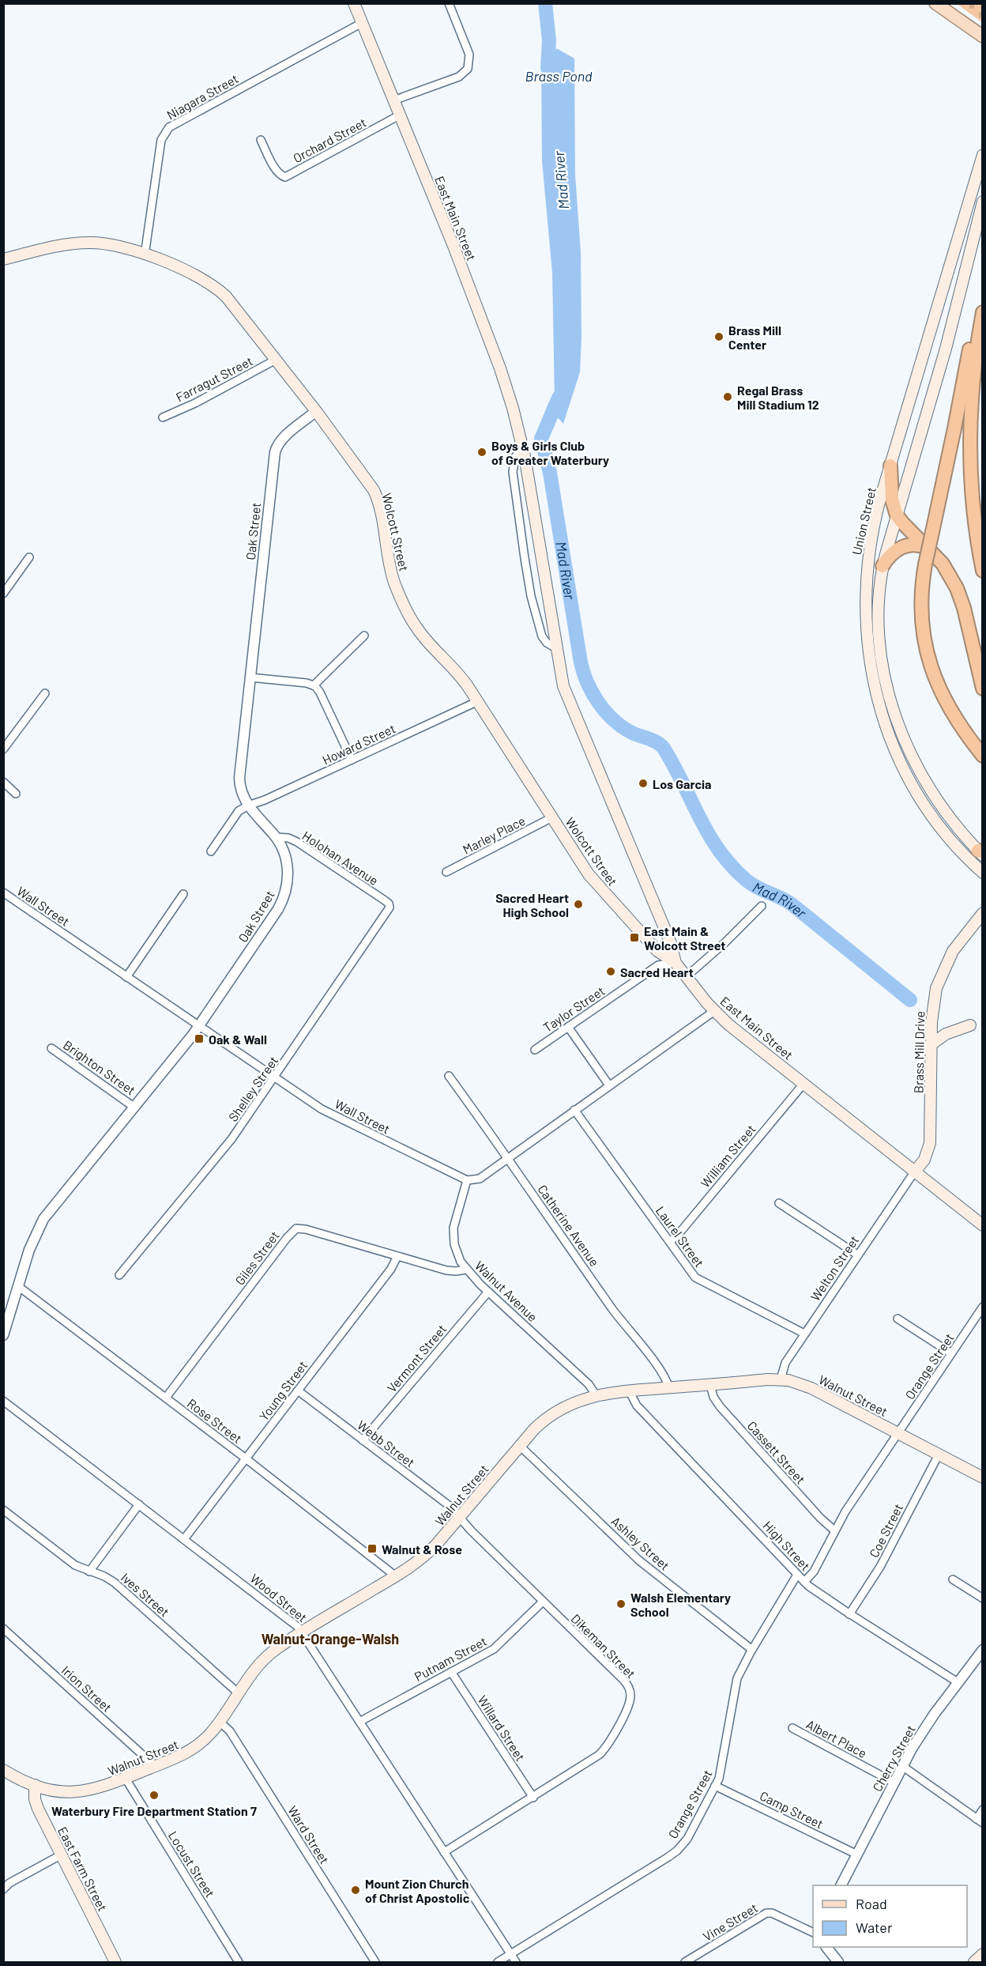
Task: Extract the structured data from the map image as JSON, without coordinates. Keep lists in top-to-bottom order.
{
  "streets": {
    "main road": [
      "East Main Street",
      "Union Street",
      "Wolcott Street",
      "Brass Mill Drive",
      "Walnut Street",
      "East Farm Street"
    ],
    "street": [
      "Niagara Street",
      "Orchard Street",
      "Farragut Street",
      "Oak Street",
      "Howard Street",
      "Marley Place",
      "Holohan Avenue",
      "Wall Street",
      "Taylor Street",
      "Brighton Street",
      "Shelley Street",
      "William Street",
      "Catherine Avenue",
      "Laurel Street",
      "Giles Street",
      "Welton Street",
      "Walnut Avenue",
      "Vermont Street",
      "Orange Street",
      "Young Street",
      "Rose Street",
      "Webb Street",
      "Cassett Street",
      "Coe Street",
      "Ashley Street",
      "High Street",
      "Ives Street",
      "Wood Street",
      "Dikeman Street",
      "Putnam Street",
      "Irion Street",
      "Willard Street",
      "Albert Place",
      "Cherry Street",
      "Camp Street",
      "Ward Street",
      "Locust Street",
      "Vine Street"
    ]
  },
  "crossings": [
    ["Niagara Street", "East Main Street"],
    ["Niagara Street", "Wolcott Street"],
    ["Orchard Street", "East Main Street"],
    ["East Main Street", "Wolcott Street"],
    ["East Main Street", "Taylor Street"],
    ["East Main Street", "Brass Mill Drive"],
    ["East Main Street", "William Street"],
    ["East Main Street", "Welton Street"],
    ["Farragut Street", "Wolcott Street"],
    ["Oak Street", "Wolcott Street"],
    ["Oak Street", "Howard Street"],
    ["Oak Street", "Holohan Avenue"],
    ["Oak Street", "Wall Street"],
    ["Oak Street", "Brighton Street"],
    ["Oak Street", "Rose Street"],
    ["Wolcott Street", "Howard Street"],
    ["Wolcott Street", "Marley Place"],
    ["Wolcott Street", "Taylor Street"],
    ["Holohan Avenue", "Shelley Street"],
    ["Wall Street", "Shelley Street"],
    ["Wall Street", "Walnut Avenue"],
    ["Brass Mill Drive", "Welton Street"],
    ["William Street", "Laurel Street"],
    ["Catherine Avenue", "Walnut Street"],
    ["Laurel Street", "Welton Street"],
    ["Giles Street", "Walnut Avenue"],
    ["Giles Street", "Young Street"],
    ["Giles Street", "Rose Street"],
    ["Welton Street", "Walnut Street"],
    ["Walnut Avenue", "Vermont Street"],
    ["Walnut Avenue", "Walnut Street"],
    ["Vermont Street", "Webb Street"],
    ["Orange Street", "Walnut Street"],
    ["Orange Street", "Cassett Street"],
    ["Orange Street", "Ashley Street"],
    ["Orange Street", "High Street"],
    ["Orange Street", "Wood Street"],
    ["Orange Street", "Camp Street"],
    ["Young Street", "Rose Street"],
    ["Young Street", "Webb Street"],
    ["Young Street", "Wood Street"],
    ["Walnut Street", "Rose Street"],
    ["Walnut Street", "Webb Street"],
    ["Walnut Street", "Cassett Street"],
    ["Walnut Street", "Coe Street"],
    ["Walnut Street", "Ashley Street"],
    ["Walnut Street", "High Street"],
    ["Walnut Street", "Ives Street"],
    ["Walnut Street", "Wood Street"],
    ["Walnut Street", "Dikeman Street"],
    ["Walnut Street", "Irion Street"],
    ["Walnut Street", "Ward Street"],
    ["Walnut Street", "Locust Street"],
    ["Walnut Street", "East Farm Street"],
    ["Webb Street", "Dikeman Street"],
    ["Coe Street", "High Street"],
    ["High Street", "Cherry Street"],
    ["Wood Street", "Dikeman Street"],
    ["Wood Street", "Putnam Street"],
    ["Dikeman Street", "Putnam Street"],
    ["Dikeman Street", "Willard Street"],
    ["Putnam Street", "Willard Street"],
    ["Albert Place", "Cherry Street"],
    ["Cherry Street", "Camp Street"]
  ],
  "districts": ["Walnut-Orange-Walsh"],
  "water": ["Brass Pond", "Mad River"],
  "places": {
    "other": [
      "Brass Mill Center",
      "Regal Brass Mill Stadium 12",
      "Boys & Girls Club of Greater Waterbury",
      "Los Garcia",
      "Sacred Heart High School",
      "Sacred Heart",
      "Walsh Elementary School",
      "Waterbury Fire Department Station 7",
      "Mount Zion Church of Christ Apostolic"
    ],
    "transit": ["East Main & Wolcott Street", "Oak & Wall", "Walnut & Rose"]
  },
  "legend": ["Road", "Water"]
}
